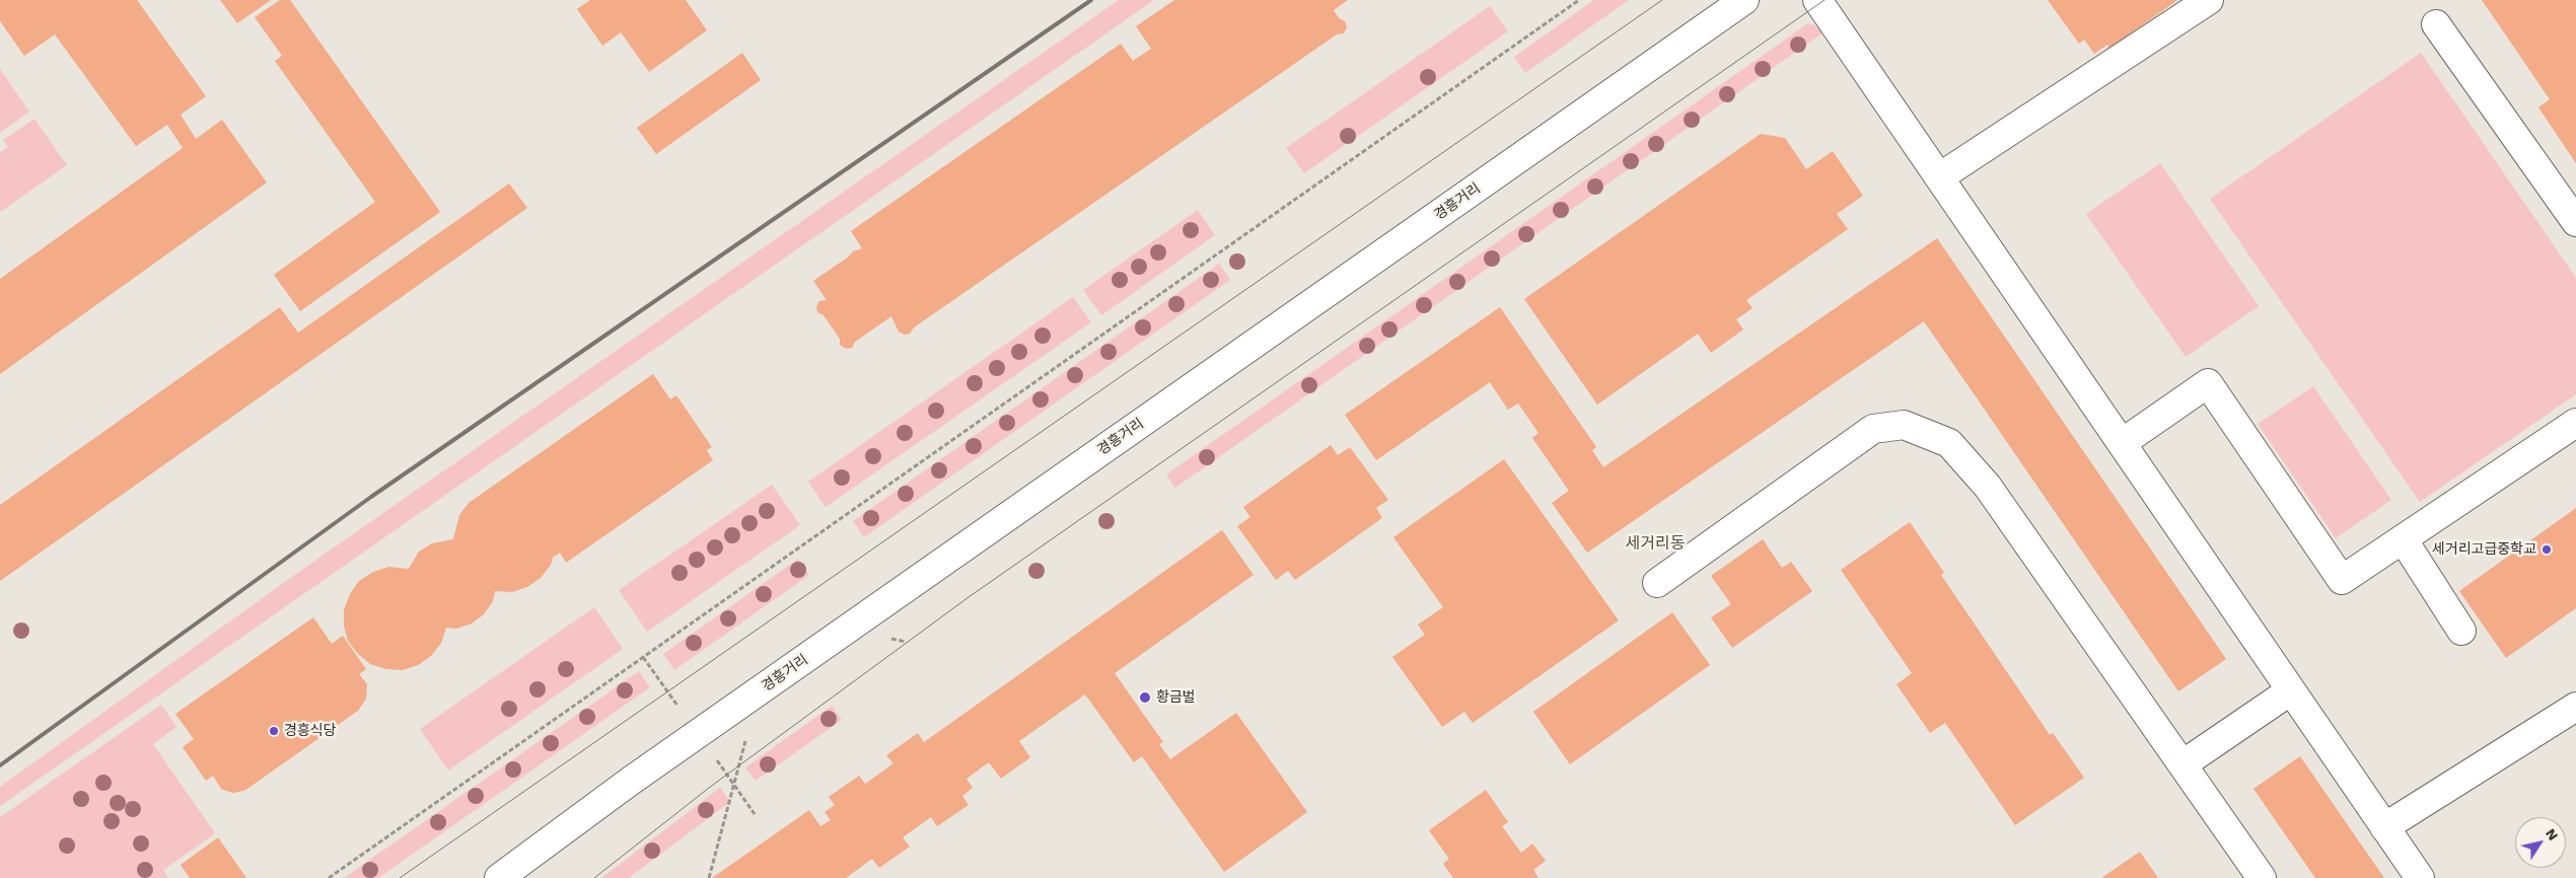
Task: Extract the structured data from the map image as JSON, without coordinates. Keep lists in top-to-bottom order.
{
  "streets": {
    "street": ["경흥거리"]
  },
  "districts": ["세거리동"],
  "places": ["세거리고급중학교", "황금벌", "경흥식당"],
  "north": "top right"
}
